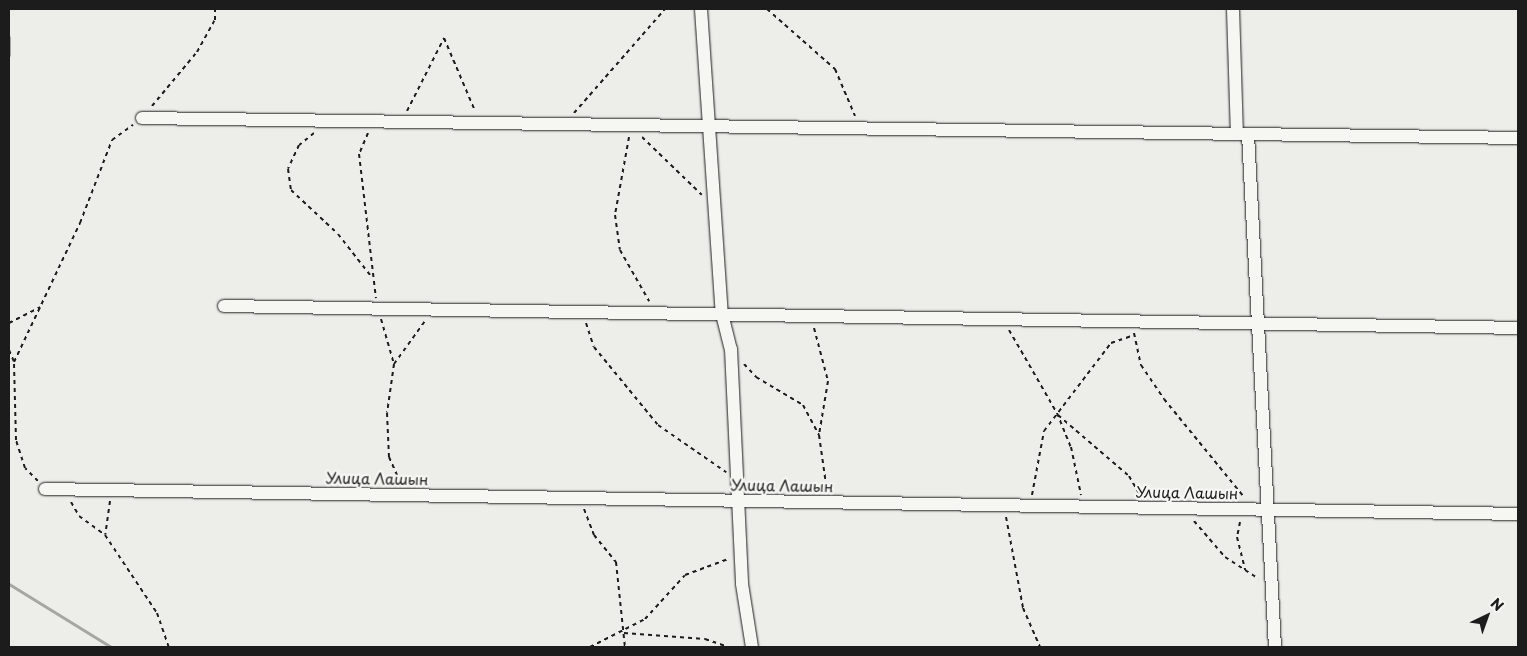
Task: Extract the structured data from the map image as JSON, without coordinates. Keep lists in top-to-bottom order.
{
  "streets": {
    "street": ["Улица Лашын"]
  },
  "north": "top right"
}
